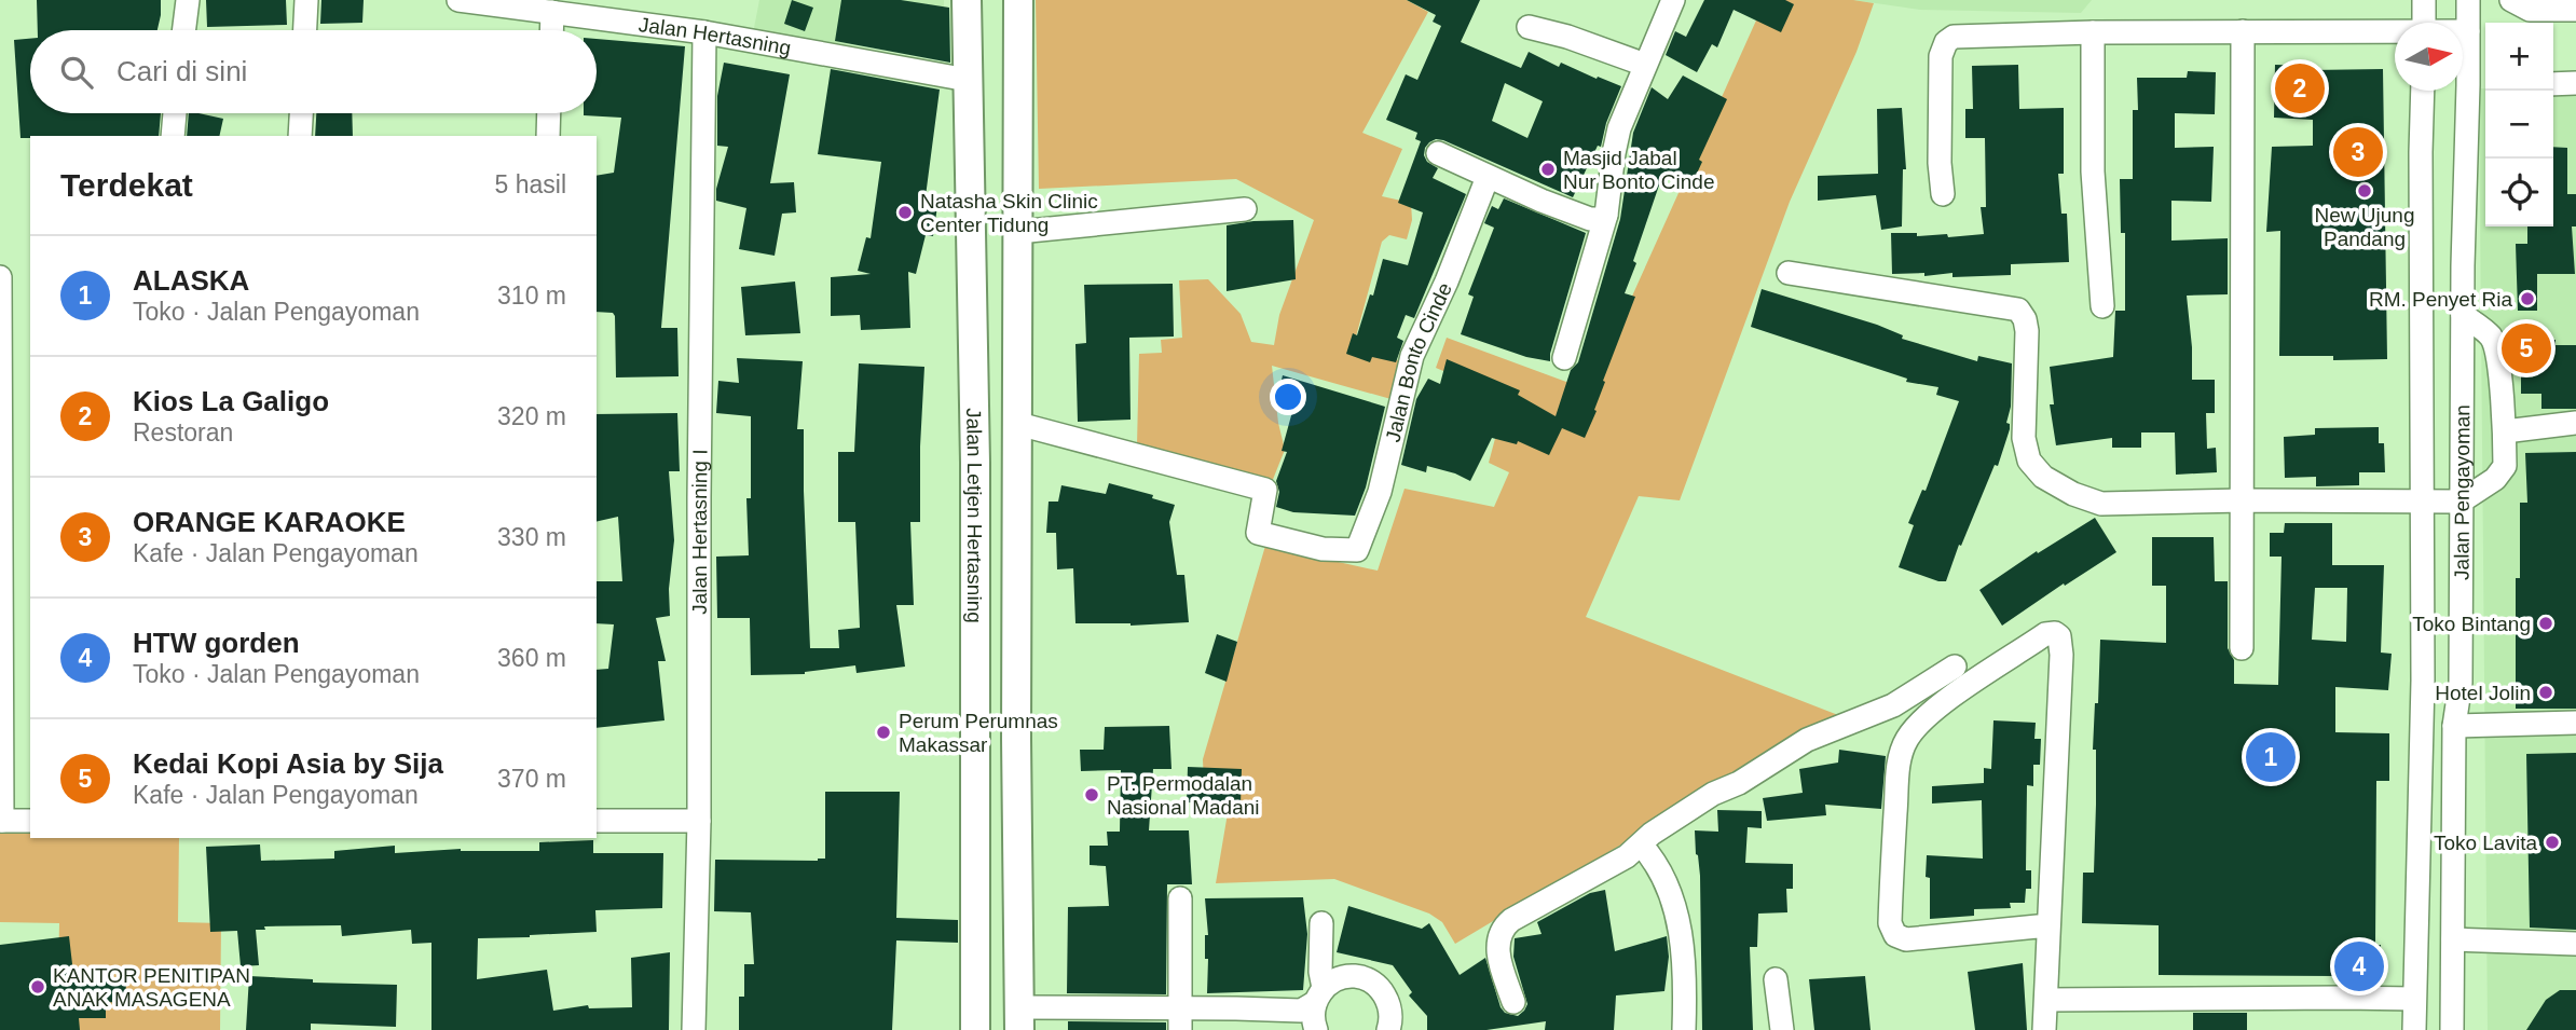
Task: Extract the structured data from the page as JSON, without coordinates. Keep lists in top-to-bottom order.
{
  "streets": {
    "main road": ["Jalan Letjen Hertasning"],
    "street": [
      "Jalan Hertasning",
      "Jalan Bonto Cinde",
      "Jalan Pengayoman",
      "Jalan Hertasning I"
    ]
  },
  "crossings": [
    ["Jalan Hertasning", "Jalan Letjen Hertasning"],
    ["Jalan Hertasning", "Jalan Hertasning I"]
  ],
  "places": [
    "Masjid Jabal Nur Bonto Cinde",
    "New Ujung Pandang",
    "Natasha Skin Clinic Center Tidung",
    "RM. Penyet Ria",
    "Toko Bintang",
    "Hotel Jolin",
    "Perum Perumnas Makassar",
    "PT. Permodalan Nasional Madani",
    "Toko Lavita",
    "KANTOR PENITIPAN ANAK MASAGENA"
  ],
  "north": "right",
  "page": {
    "map_buttons": ["+", "−"],
    "search": "Cari di sini",
    "pins": [
      "2",
      "3",
      "5",
      "1",
      "4"
    ],
    "heading": ["Terdekat", "5 hasil"],
    "list": [
      {
        "mark": "1",
        "name": "ALASKA",
        "note": "Toko · Jalan Pengayoman",
        "value": "310 m"
      },
      {
        "mark": "2",
        "name": "Kios La Galigo",
        "note": "Restoran",
        "value": "320 m"
      },
      {
        "mark": "3",
        "name": "ORANGE KARAOKE",
        "note": "Kafe · Jalan Pengayoman",
        "value": "330 m"
      },
      {
        "mark": "4",
        "name": "HTW gorden",
        "note": "Toko · Jalan Pengayoman",
        "value": "360 m"
      },
      {
        "mark": "5",
        "name": "Kedai Kopi Asia by Sija",
        "note": "Kafe · Jalan Pengayoman",
        "value": "370 m"
      }
    ]
  }
}
